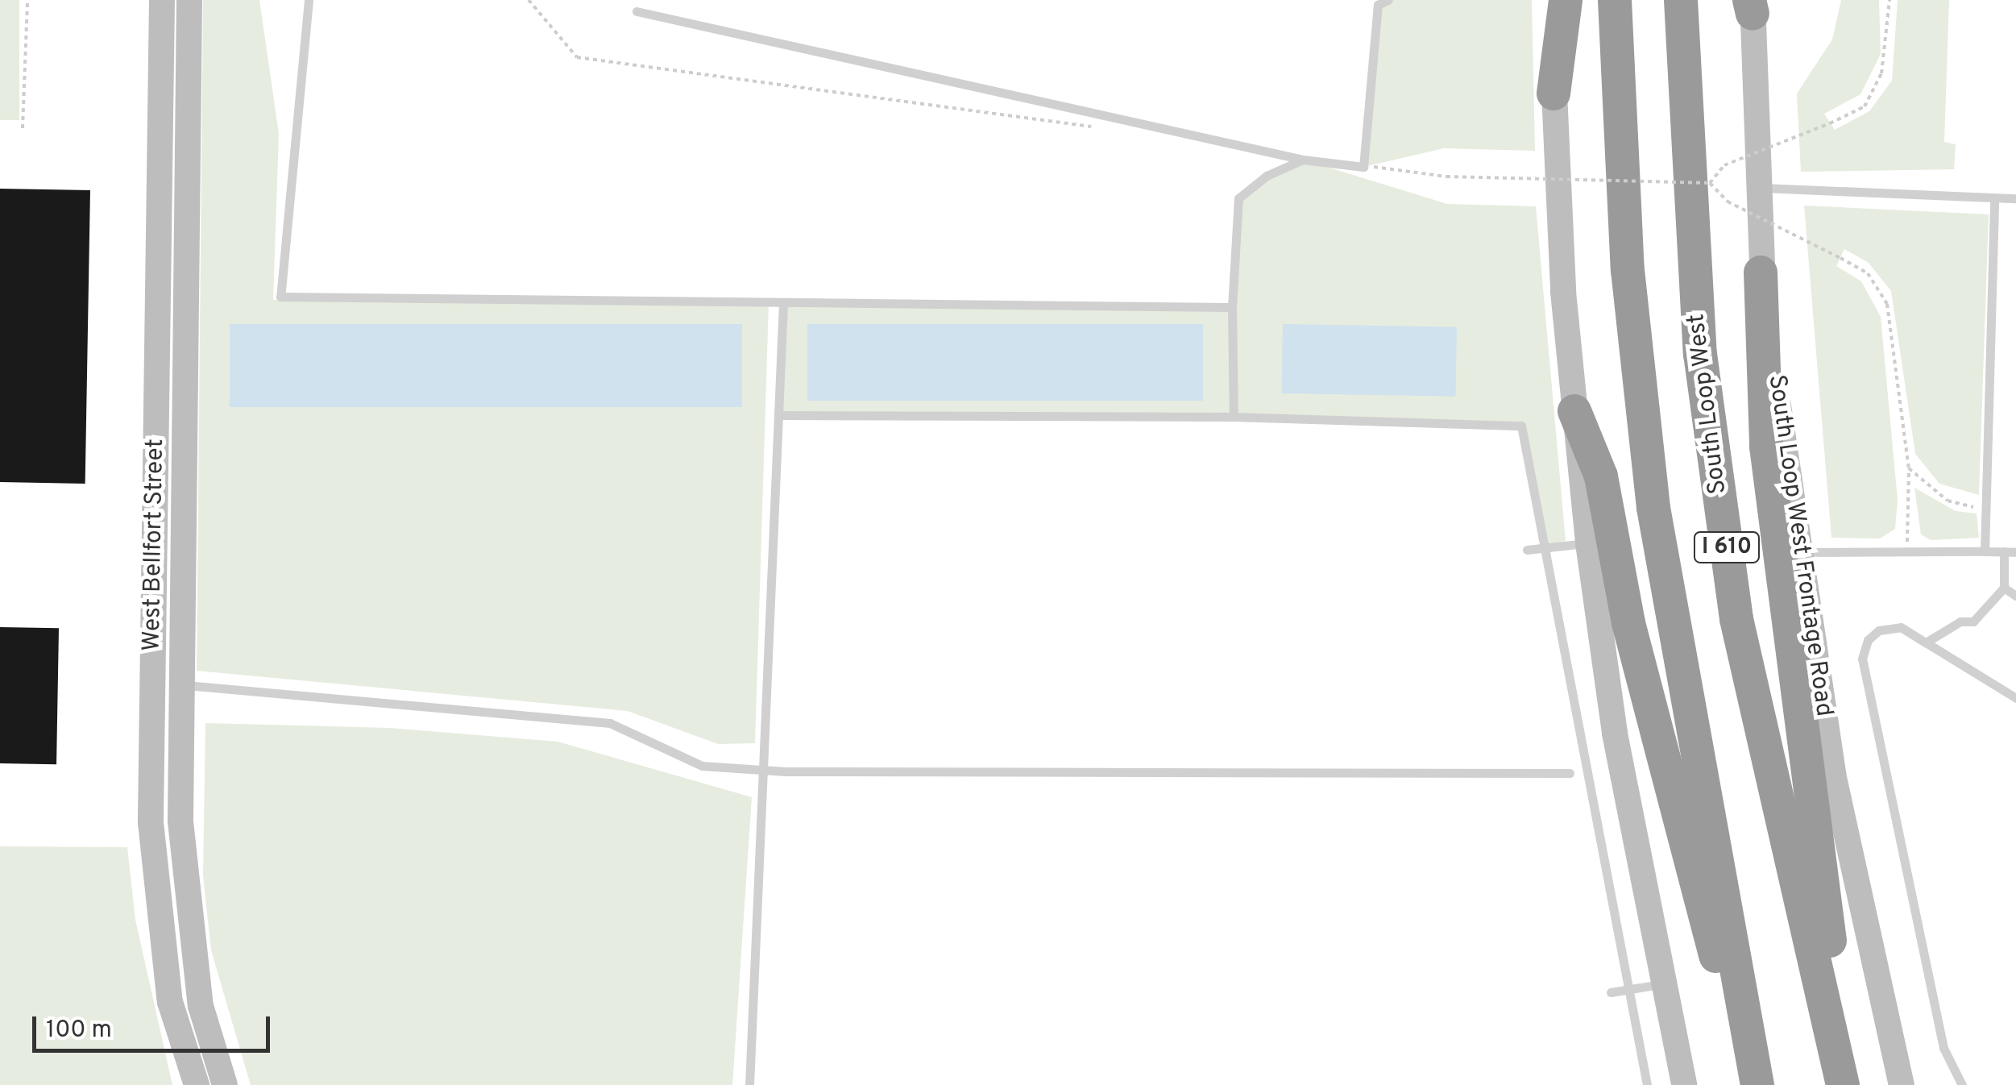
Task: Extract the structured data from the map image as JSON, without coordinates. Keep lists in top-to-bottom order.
{
  "streets": {
    "highway": ["South Loop West", "I 610"],
    "main road": ["West Bellfort Street", "South Loop West Frontage Road"]
  },
  "scale_bar": "100 m"
}
